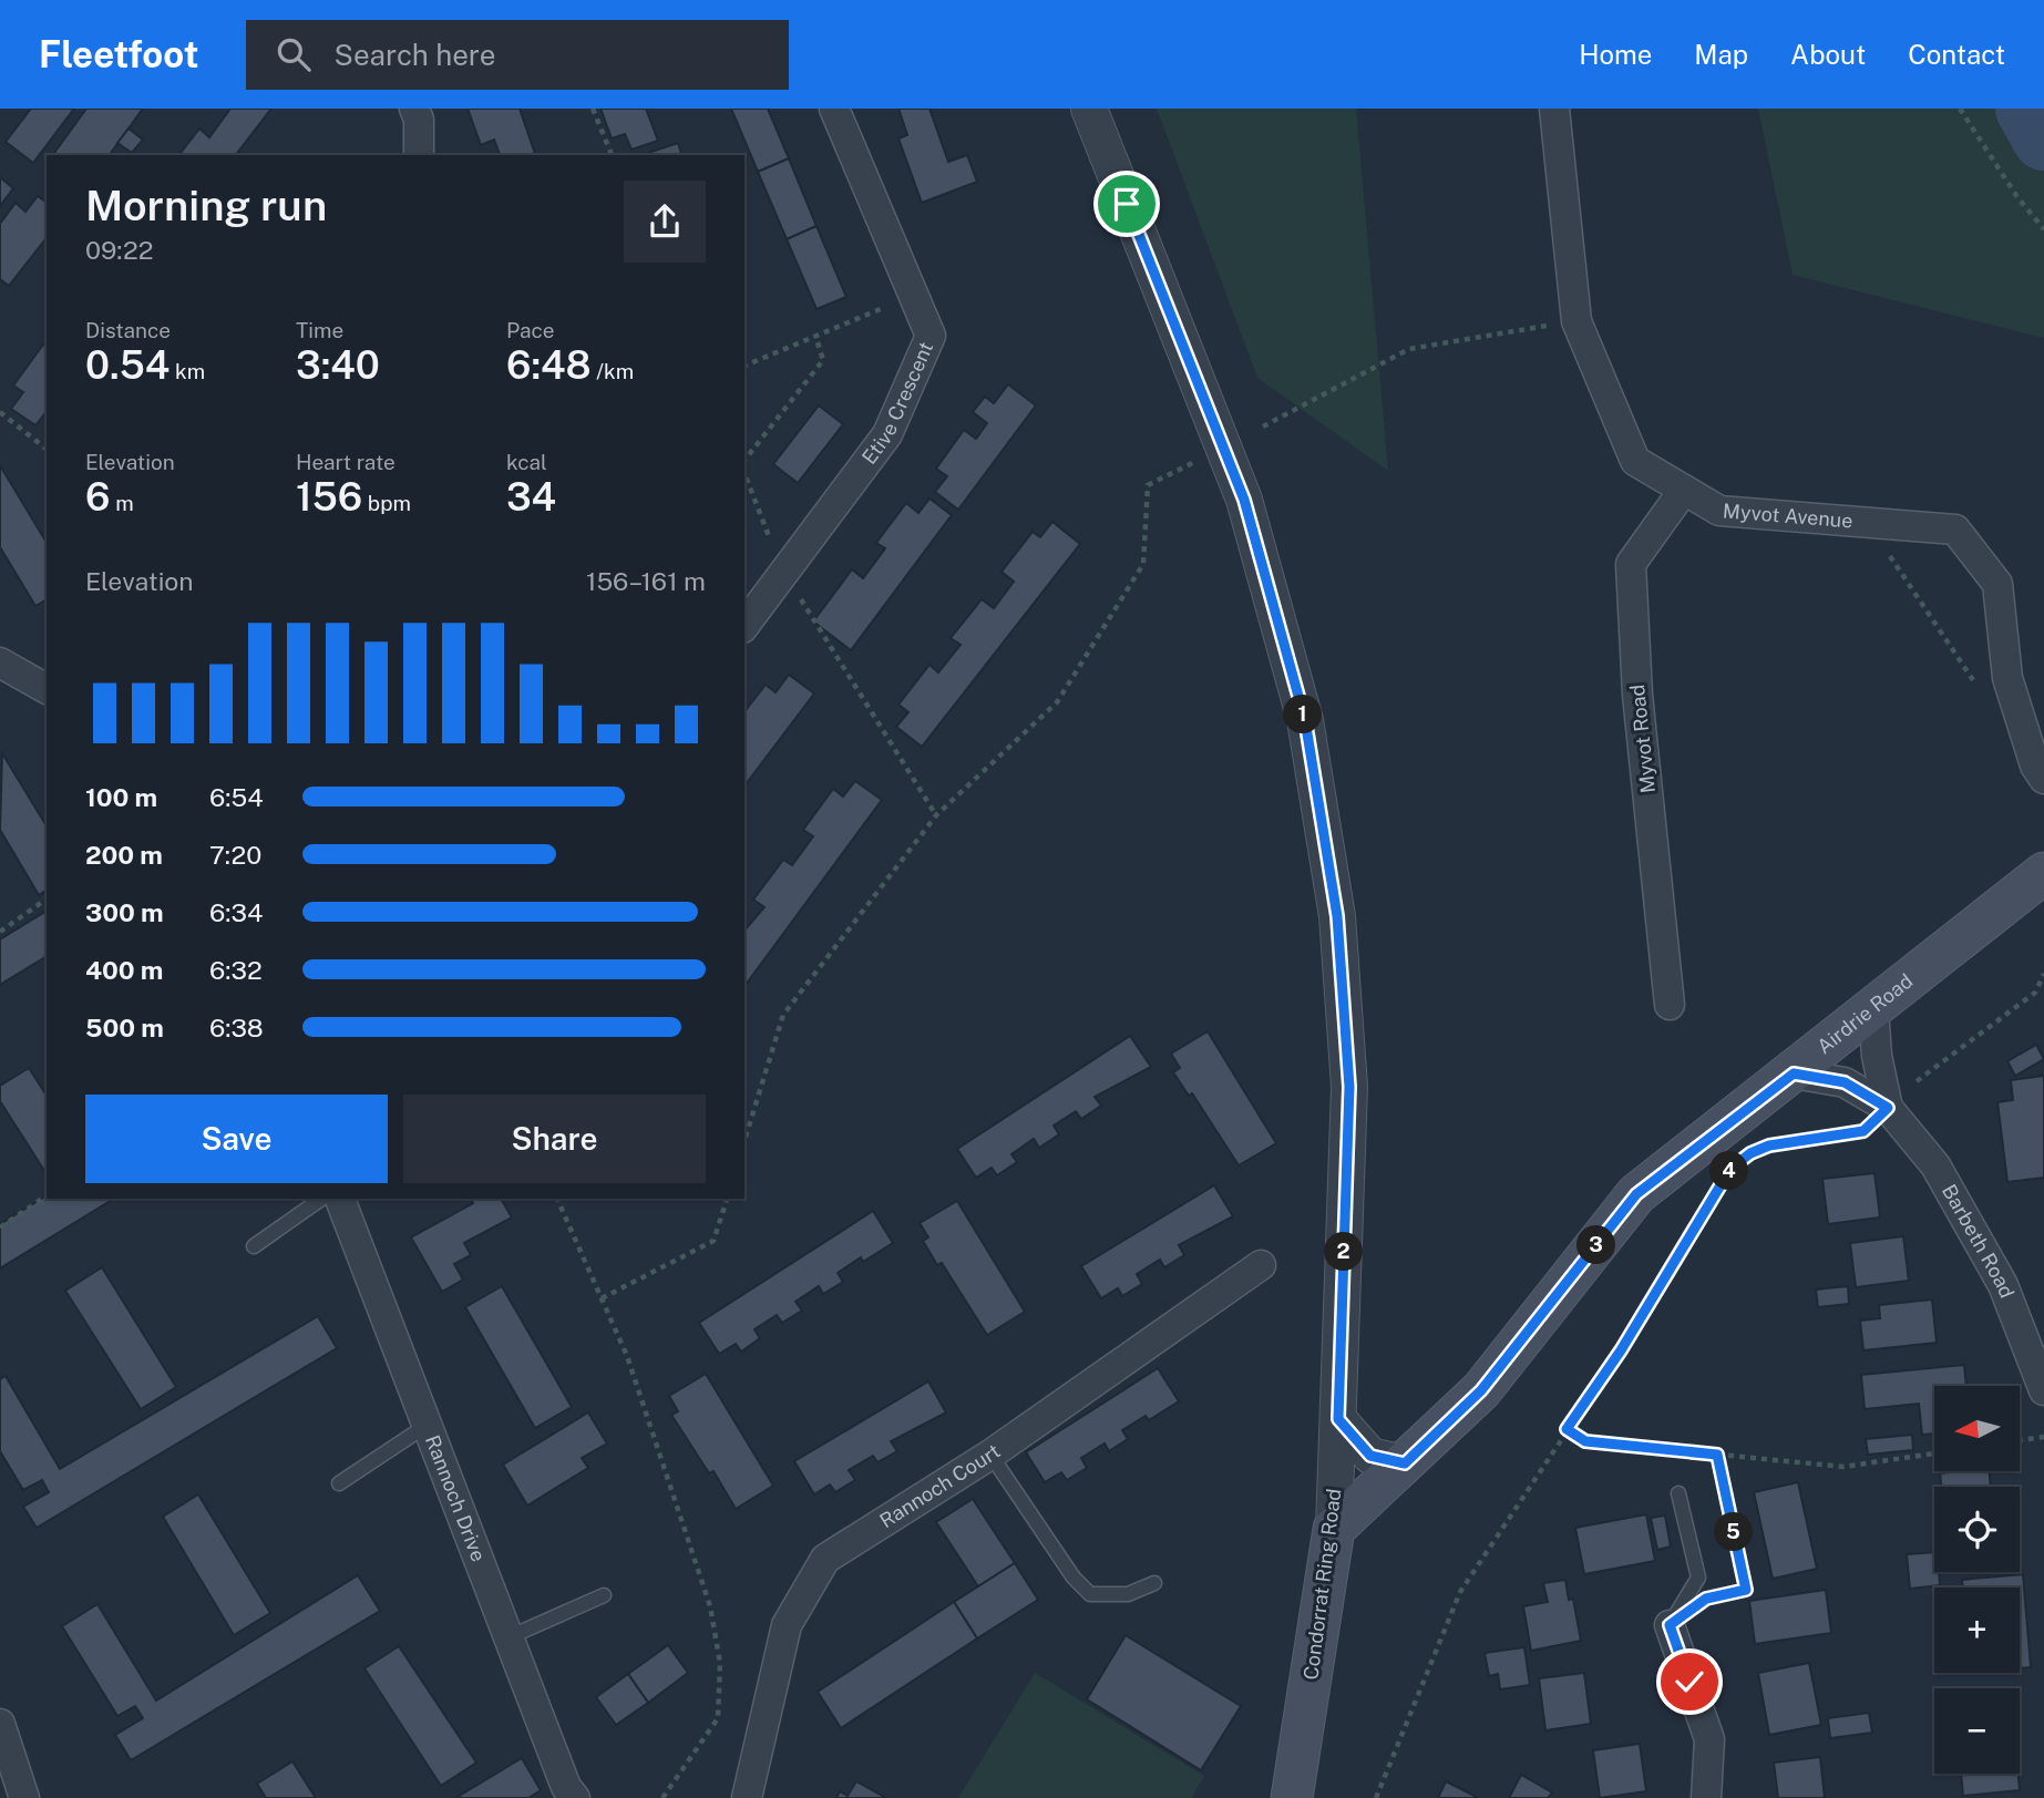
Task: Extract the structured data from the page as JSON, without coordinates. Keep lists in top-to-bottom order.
{
  "streets": {
    "main road": ["Airdrie Road", "Condorrat Ring Road"],
    "street": [
      "Etive Crescent",
      "Myvot Avenue",
      "Myvot Road",
      "Barbeth Road",
      "Rannoch Court",
      "Rannoch Drive"
    ]
  },
  "crossings": [
    ["Myvot Avenue", "Myvot Road"],
    ["Airdrie Road", "Barbeth Road"],
    ["Airdrie Road", "Condorrat Ring Road"]
  ],
  "north": "left",
  "page": {
    "header": "Fleetfoot",
    "search": "Search here",
    "nav": [
      "Home",
      "Map",
      "About",
      "Contact"
    ],
    "heading": ["Morning run", "09:22"],
    "stats": [
      ["Distance", "0.54 km"],
      ["Time", "3:40"],
      ["Pace", "6:48 /km"],
      ["Elevation", "6 m"],
      ["Heart rate", "156 bpm"],
      ["kcal", "34"]
    ],
    "chart": ["Elevation", "156–161 m"],
    "pins": [
      "1",
      "4",
      "3",
      "2",
      "5"
    ],
    "list": [
      {
        "name": "100 m",
        "note": "6:54"
      },
      {
        "name": "200 m",
        "note": "7:20"
      },
      {
        "name": "300 m",
        "note": "6:34"
      },
      {
        "name": "400 m",
        "note": "6:32"
      },
      {
        "name": "500 m",
        "note": "6:38"
      }
    ],
    "buttons": ["Save", "Share"],
    "map_buttons": ["+", "−"]
  }
}
